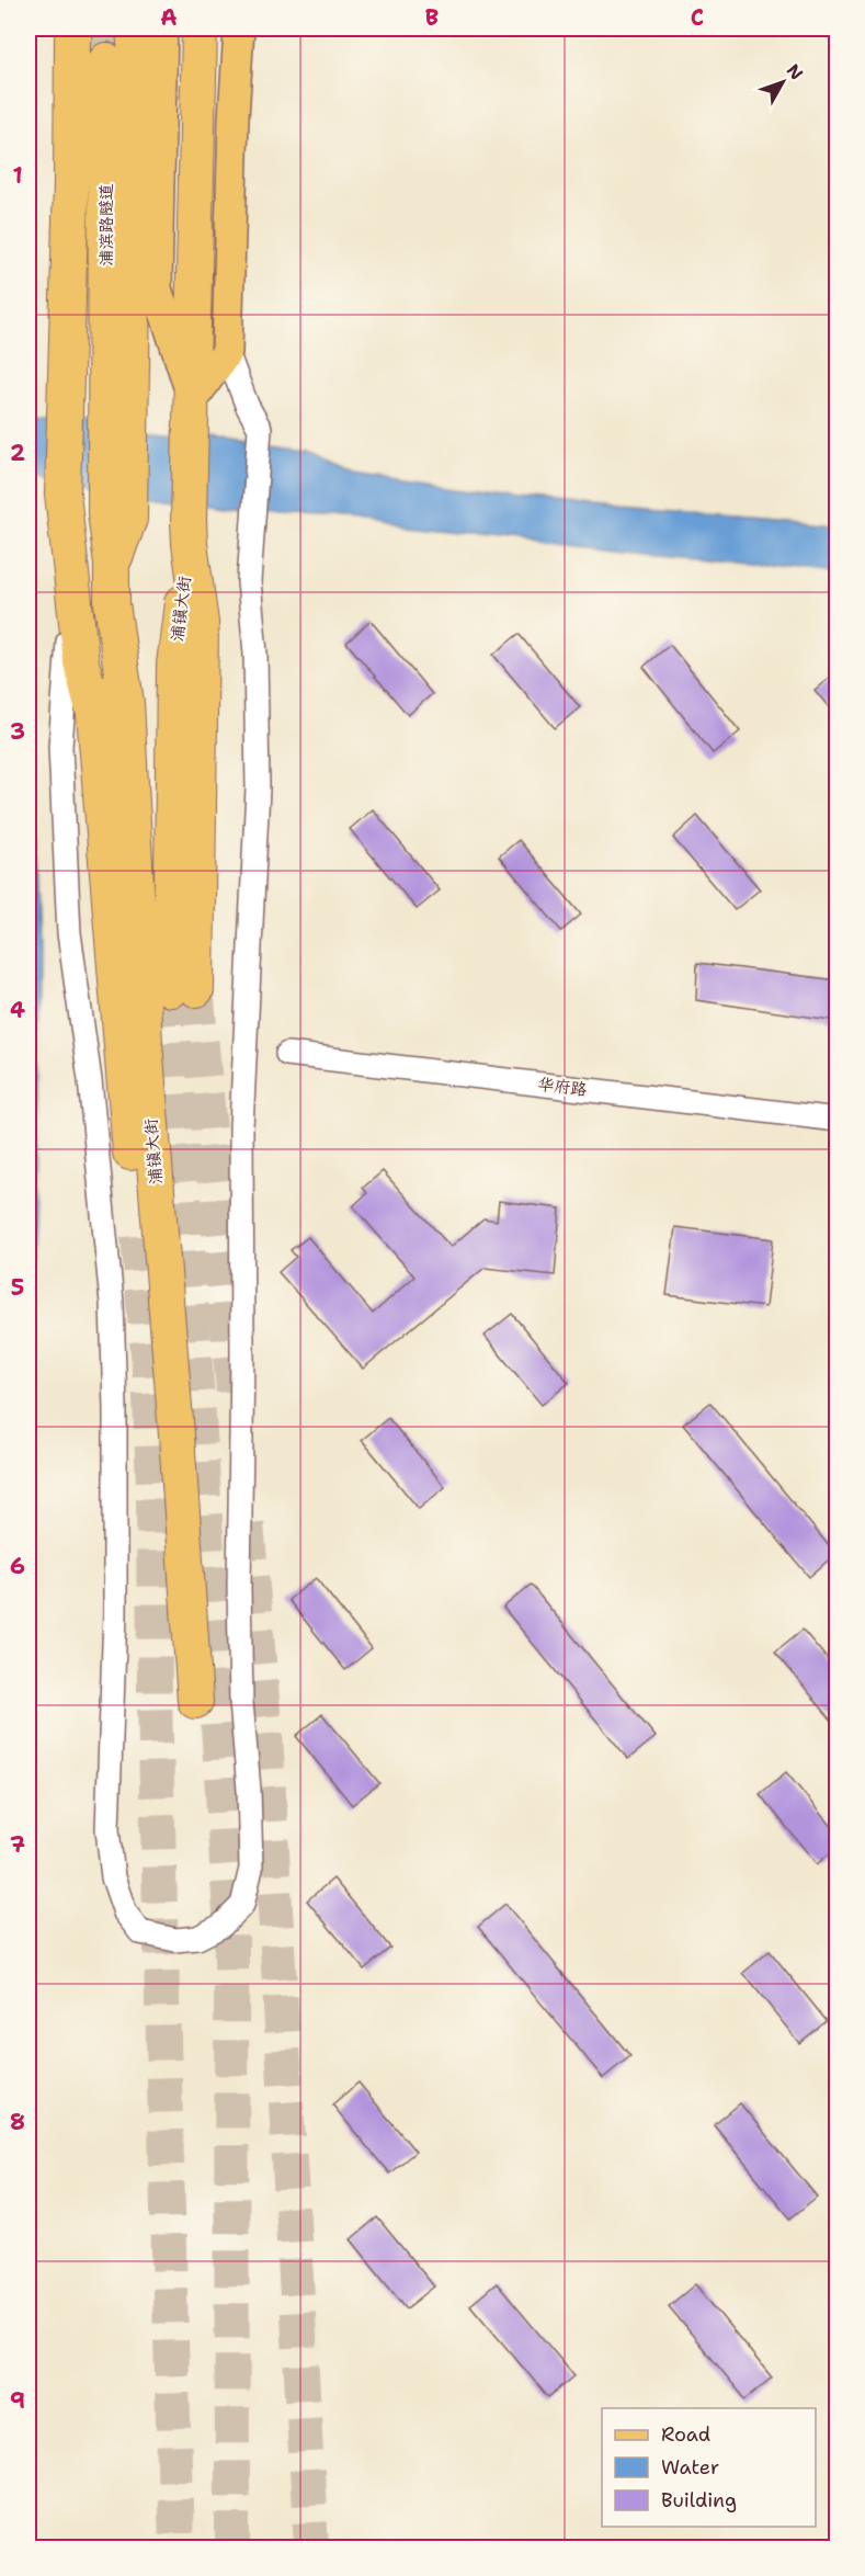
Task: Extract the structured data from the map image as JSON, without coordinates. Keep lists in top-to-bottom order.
{
  "streets": {
    "highway": ["浦滨路隧道", "浦镇大街"],
    "street": ["华府路"]
  },
  "crossings": [
    ["浦滨路隧道", "浦镇大街"]
  ],
  "legend": ["Road", "Water", "Building"],
  "north": "top right",
  "grid": {
    "columns": ["A", "B", "C"],
    "rows": [
      "1",
      "2",
      "3",
      "4",
      "5",
      "6",
      "7",
      "8",
      "9"
    ]
  }
}
